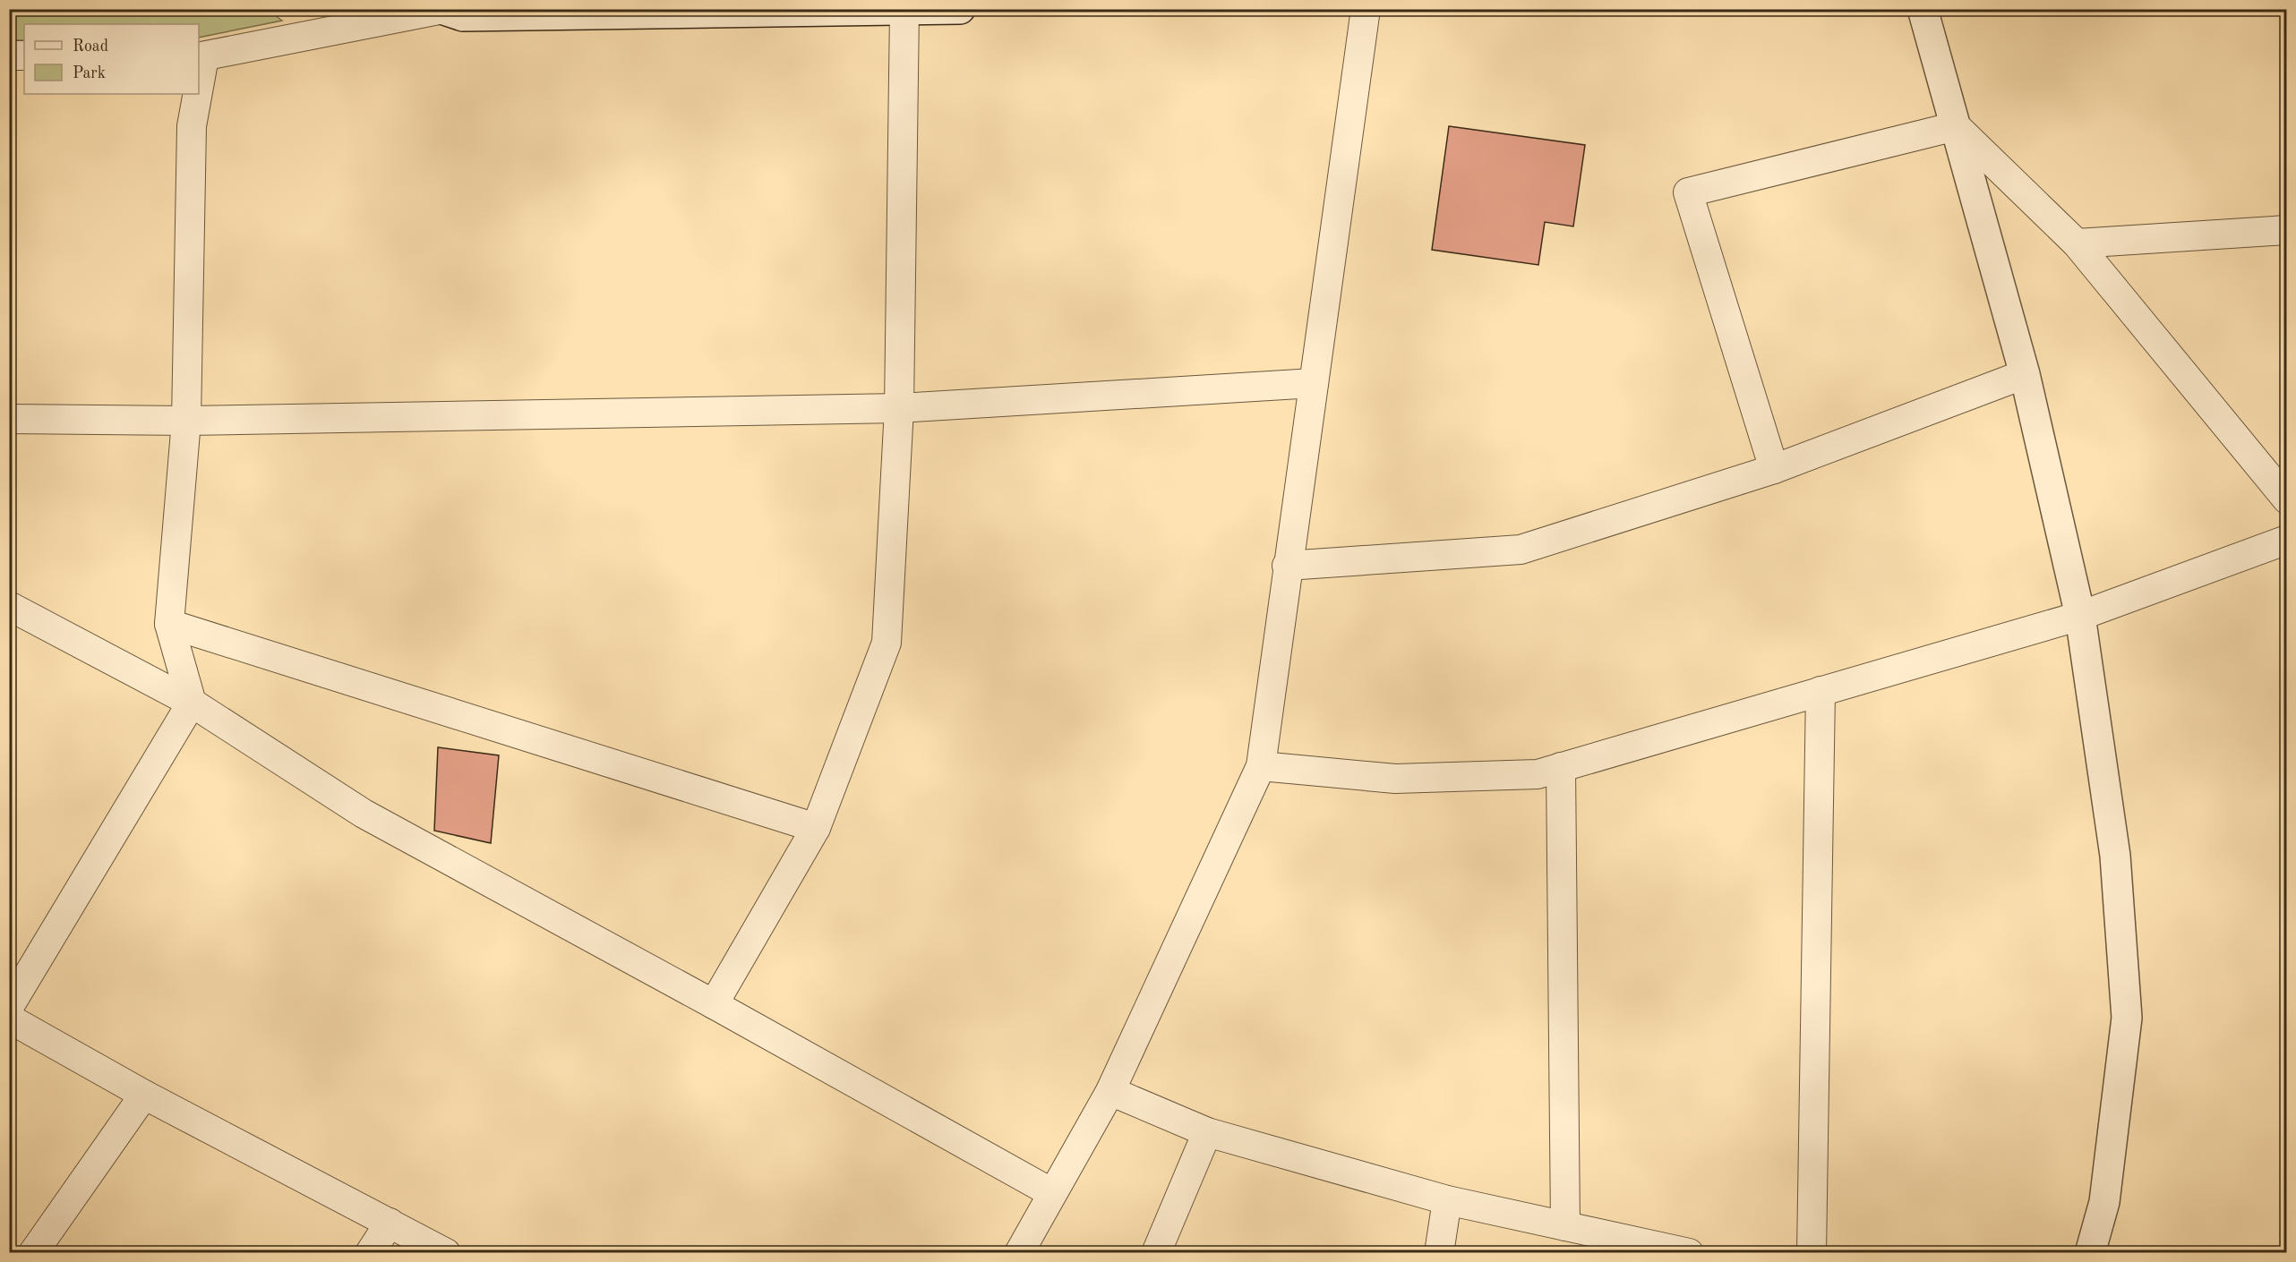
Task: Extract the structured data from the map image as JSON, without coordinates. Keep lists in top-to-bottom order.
{
  "legend": ["Road", "Park"]
}
